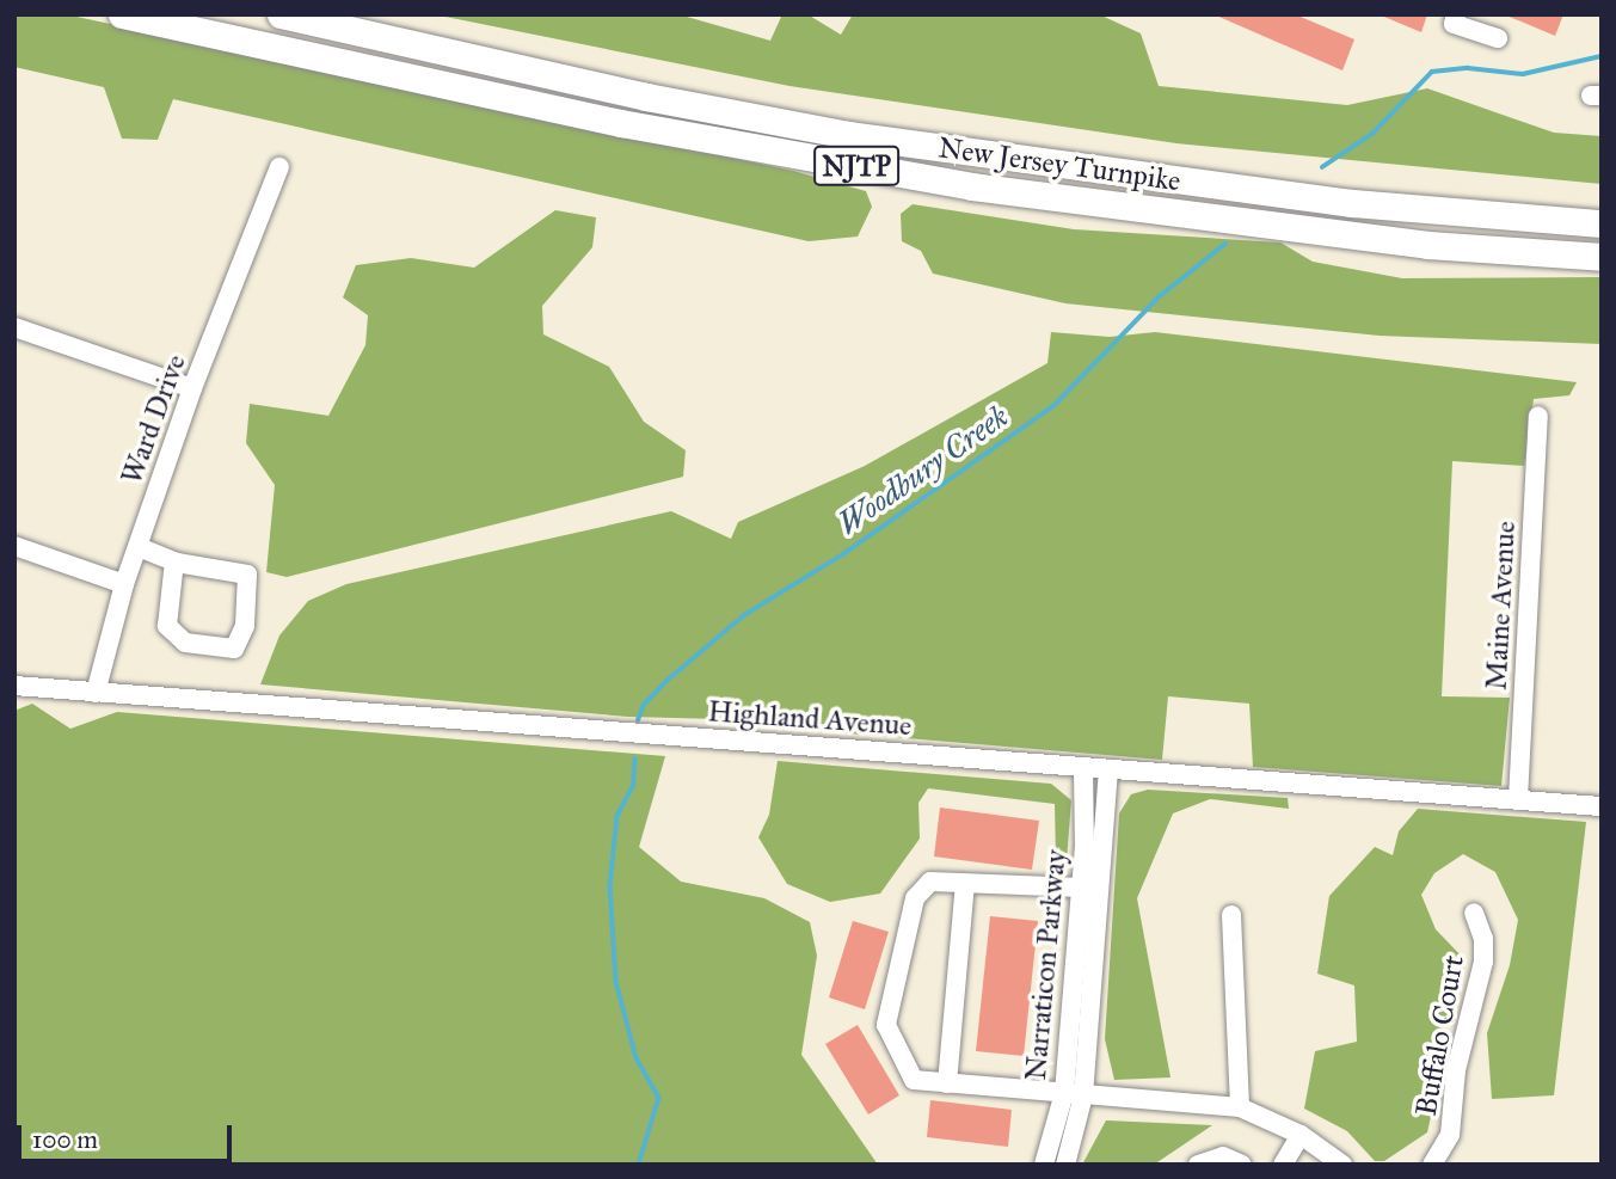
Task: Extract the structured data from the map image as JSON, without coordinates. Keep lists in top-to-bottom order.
{
  "streets": {
    "highway": ["New Jersey Turnpike", "NJTP"],
    "street": [
      "Ward Drive",
      "Maine Avenue",
      "Highland Avenue",
      "Narraticon Parkway",
      "Buffalo Court"
    ]
  },
  "crossings": [
    ["Ward Drive", "Highland Avenue"],
    ["Maine Avenue", "Highland Avenue"],
    ["Highland Avenue", "Narraticon Parkway"]
  ],
  "water": ["Woodbury Creek"],
  "scale_bar": "100 m"
}
